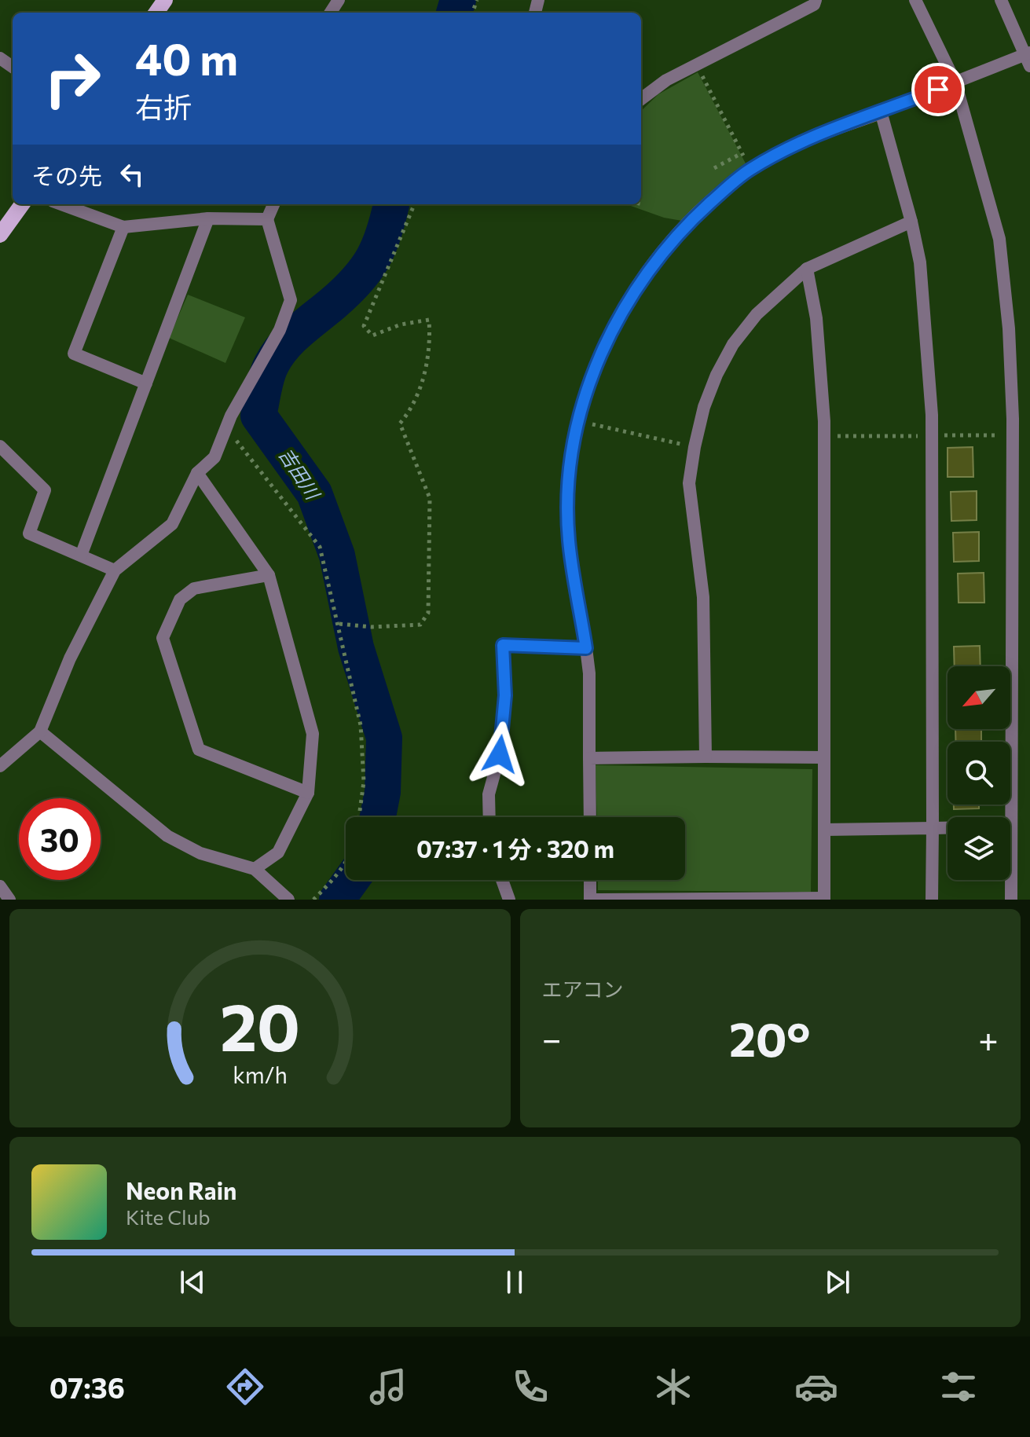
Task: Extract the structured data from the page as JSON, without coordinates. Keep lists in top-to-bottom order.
{
  "water": ["吉田川"],
  "north": "bottom left",
  "page": {
    "turn": ["40 m", "右折"],
    "then": "その先",
    "limit": "30",
    "trip": "07:37 · 1 分 · 320 m",
    "tile": "エアコン",
    "heat": ["−", "20°", "+"],
    "song": ["Neon Rain", "Kite Club"],
    "tabs": "07:36",
    "gauge": ["20", "km/h"]
  }
}
